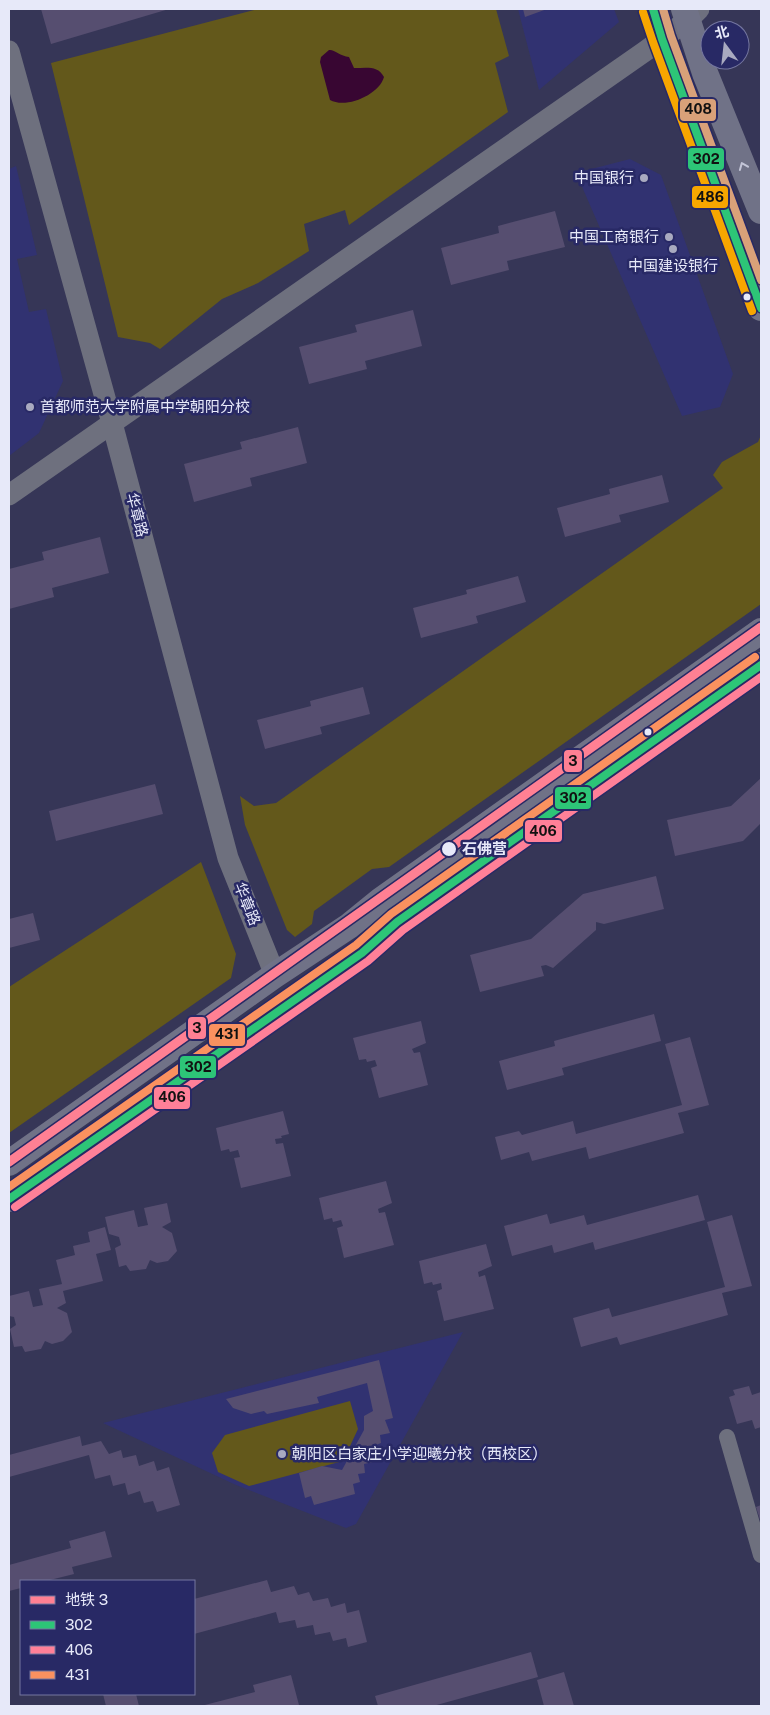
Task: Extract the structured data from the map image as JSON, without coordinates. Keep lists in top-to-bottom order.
{
  "streets": {
    "street": ["华章路"]
  },
  "places": [
    "中国银行",
    "中国工商银行",
    "中国建设银行",
    "首都师范大学附属中学朝阳分校",
    "石佛营",
    "朝阳区白家庄小学迎曦分校（西校区）"
  ],
  "lines": [
    "transit line 302",
    "transit line 408",
    "transit line 486",
    "metro line 3",
    "transit line 431",
    "transit line 406"
  ],
  "legend": [
    "地铁 3",
    "302",
    "406",
    "431"
  ],
  "north": "top"
}
